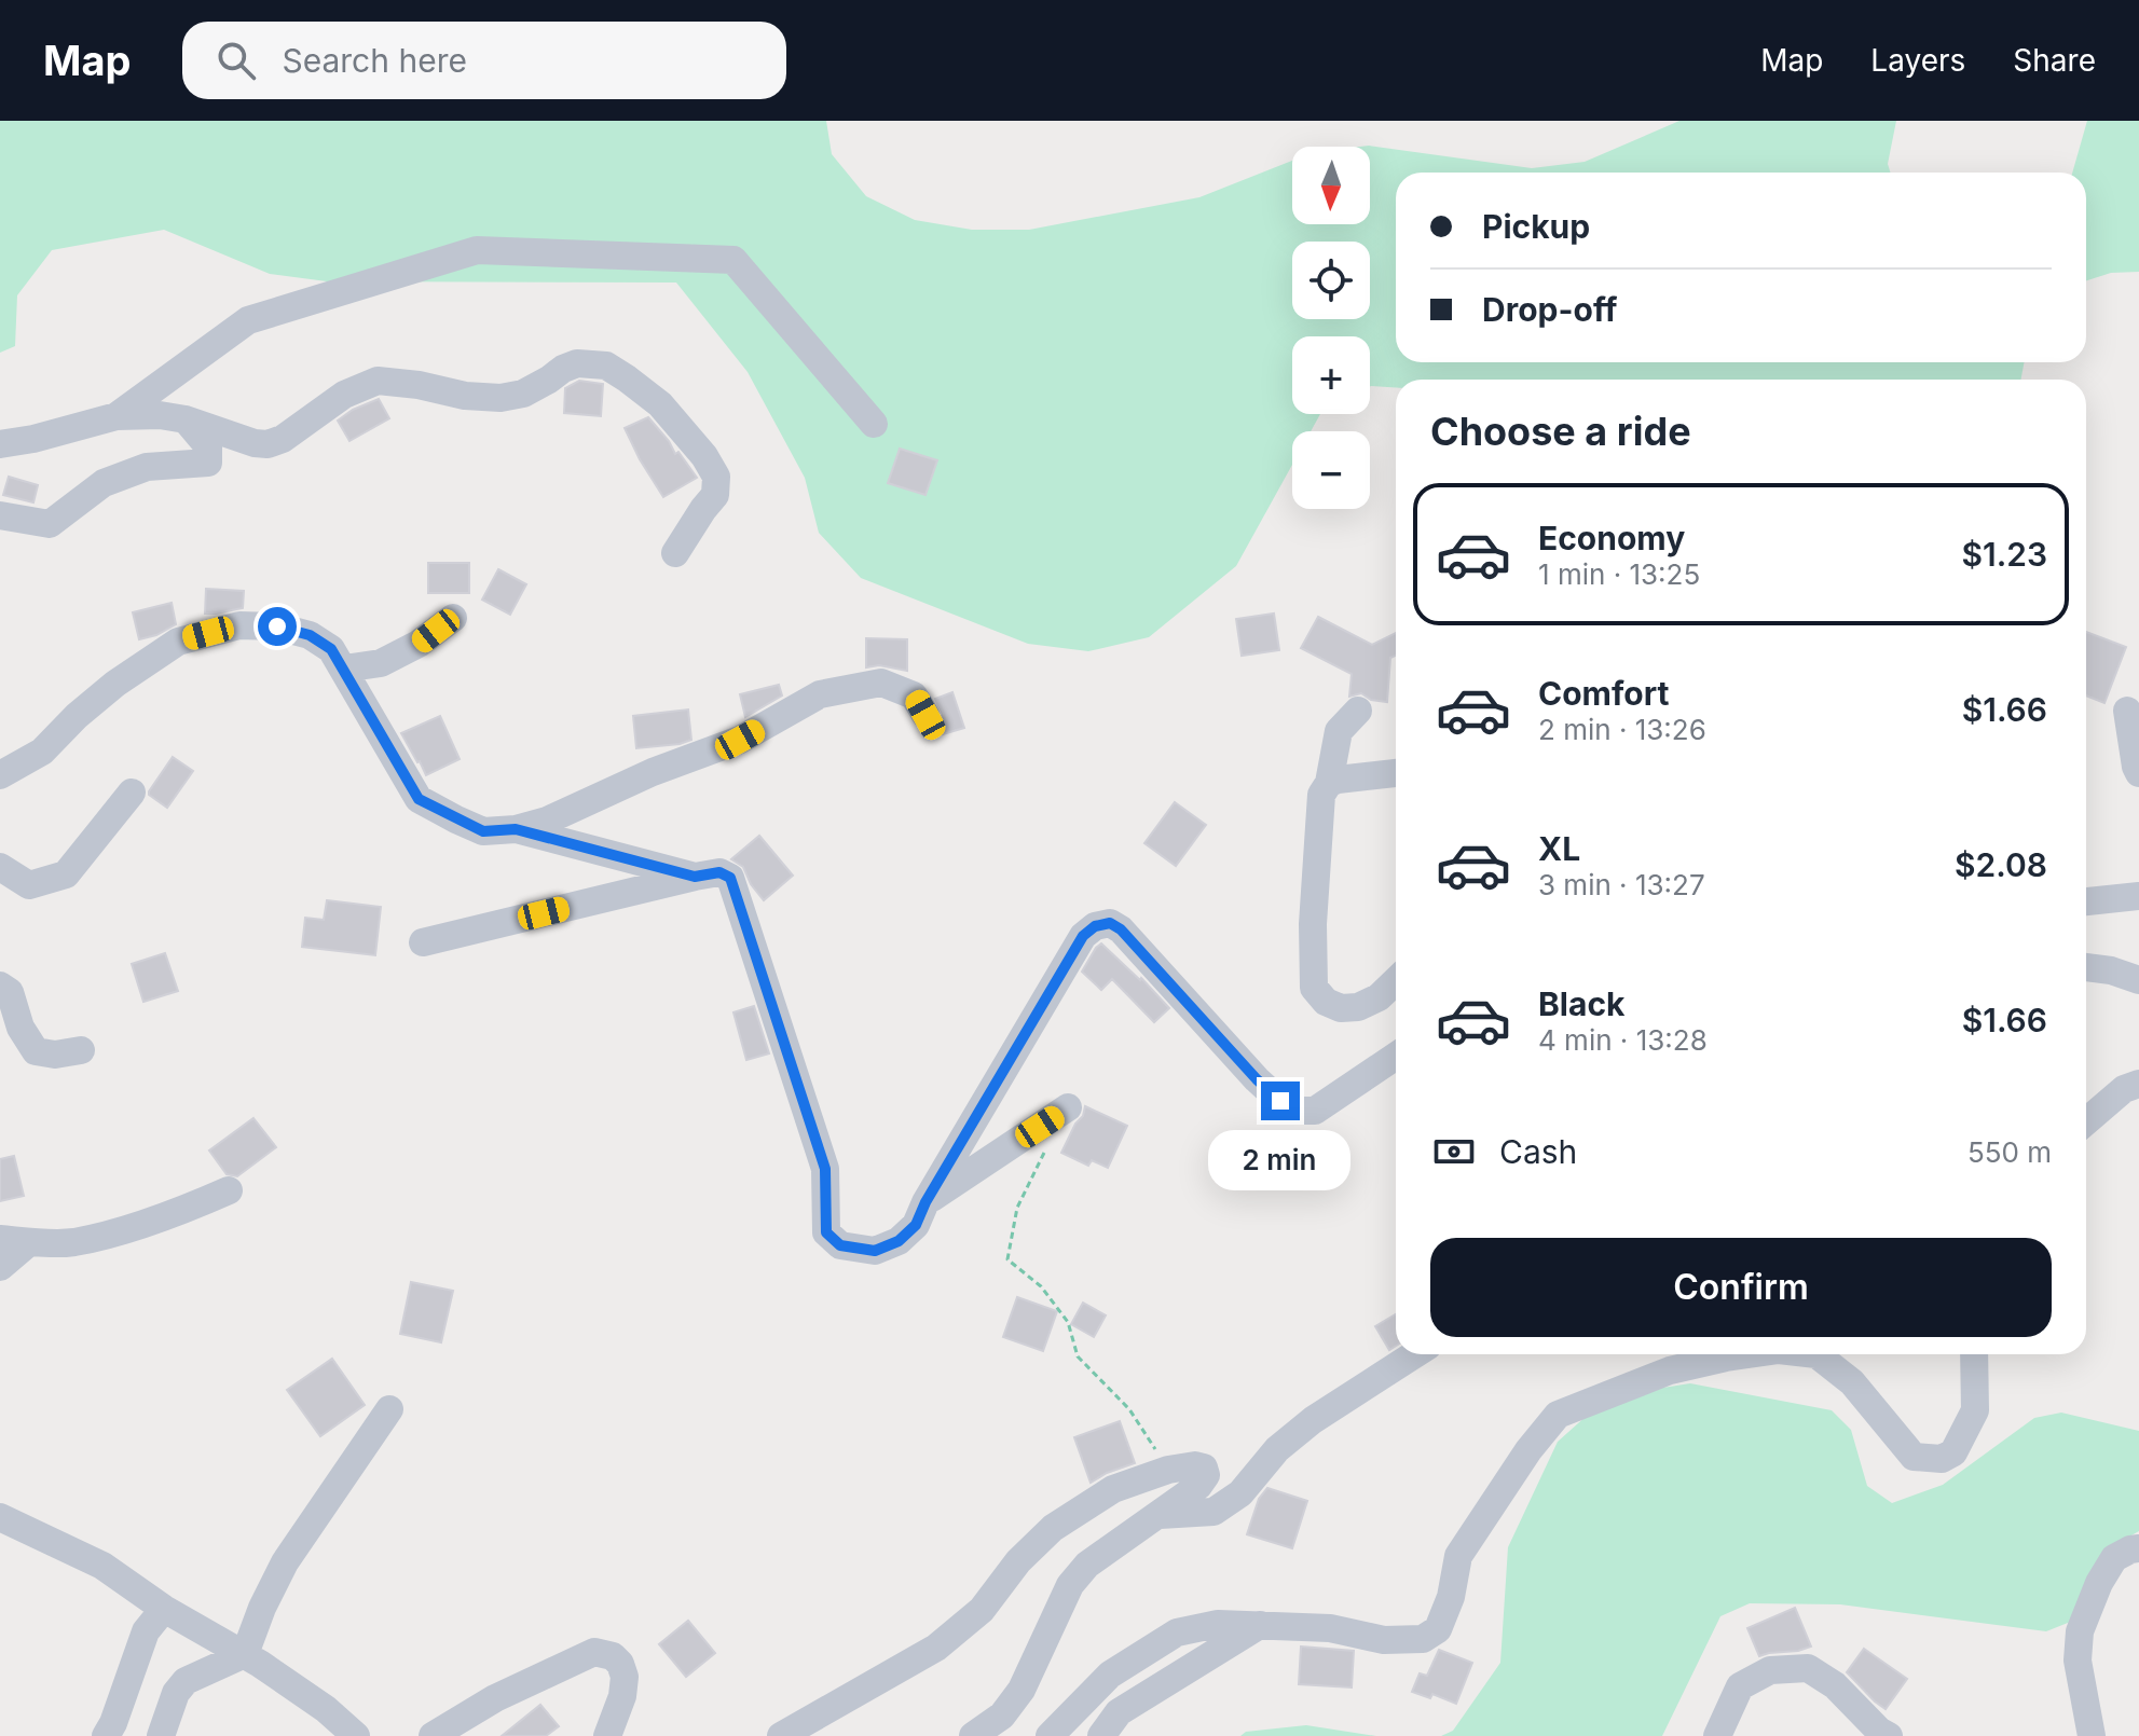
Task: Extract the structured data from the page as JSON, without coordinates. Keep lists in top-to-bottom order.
{
  "north": "bottom",
  "page": {
    "header": "Map",
    "search": "Search here",
    "nav": ["Map", "Layers", "Share"],
    "map_buttons": ["+", "−"],
    "banner": ["Pickup", "Drop-off"],
    "heading": "Choose a ride",
    "list": [
      {
        "name": "Economy",
        "note": "1 min · 13:25",
        "value": "$1.23"
      },
      {
        "name": "Comfort",
        "note": "2 min · 13:26",
        "value": "$1.66"
      },
      {
        "name": "XL",
        "note": "3 min · 13:27",
        "value": "$2.08"
      },
      {
        "name": "Black",
        "note": "4 min · 13:28",
        "value": "$1.66"
      }
    ],
    "pay": ["Cash", "550 m"],
    "bubble": "2 min",
    "buttons": "Confirm"
  }
}
